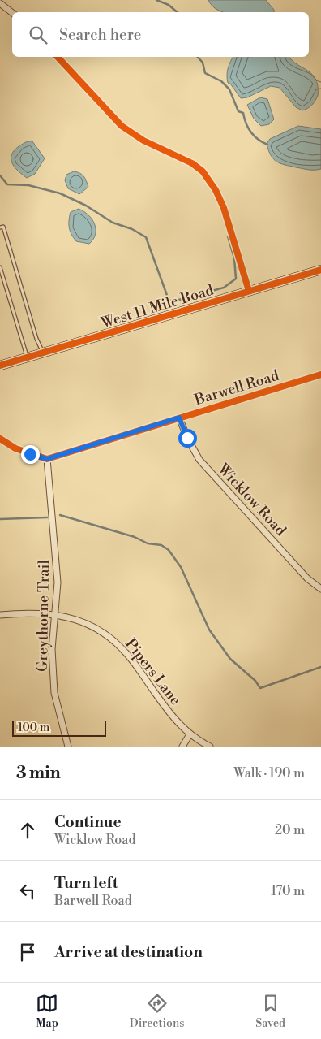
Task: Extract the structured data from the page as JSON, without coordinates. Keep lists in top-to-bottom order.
{
  "streets": {
    "street": [
      "West 11 Mile Road",
      "Barwell Road",
      "Wicklow Road",
      "Greythorne Trail",
      "Pipers Lane"
    ]
  },
  "crossings": [
    ["Barwell Road", "Wicklow Road"],
    ["Barwell Road", "Greythorne Trail"],
    ["Greythorne Trail", "Pipers Lane"]
  ],
  "scale_bar": "100 m",
  "page": {
    "search": "Search here",
    "scale": "100 m",
    "heading": ["3 min", "Walk · 190 m"],
    "list": [
      ["Continue", "Wicklow Road", "20 m"],
      ["Turn left", "Barwell Road", "170 m"],
      "Arrive at destination"
    ],
    "nav": ["Map", "Directions", "Saved"]
  }
}
